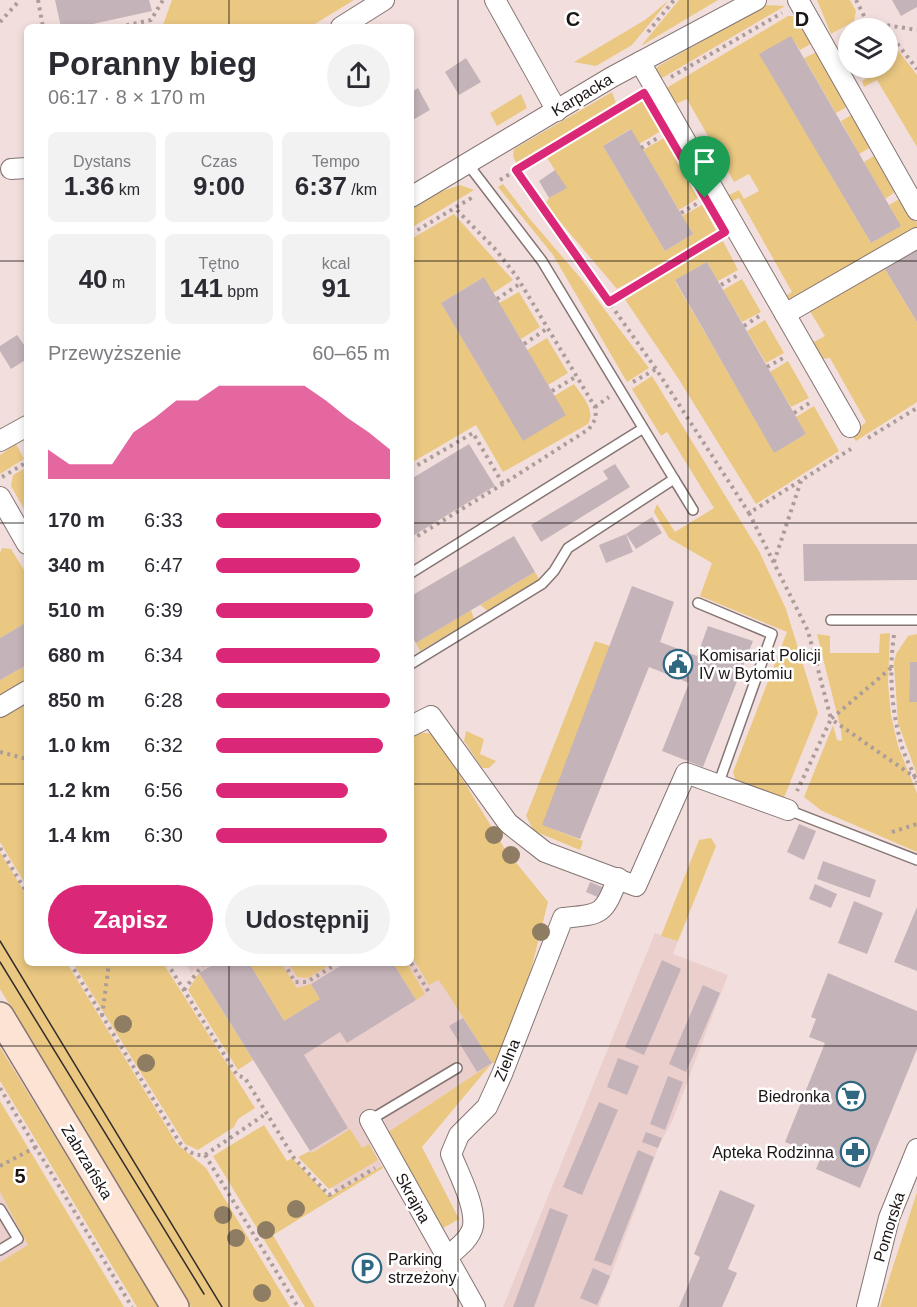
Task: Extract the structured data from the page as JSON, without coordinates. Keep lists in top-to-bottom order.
{
  "streets": {
    "main road": ["Zabrzańska"],
    "street": [
      "Karpacka",
      "Zielna",
      "Skrajna",
      "Pomorska"
    ]
  },
  "crossings": [
    ["Zielna", "Skrajna"]
  ],
  "places": {
    "public building": ["Komisariat Policji IV w Bytomiu"],
    "supermarket": ["Biedronka"],
    "pharmacy": ["Apteka Rodzinna"],
    "parking": ["Parking strzeżony"]
  },
  "page": {
    "heading": ["Poranny bieg", "06:17 · 8 × 170 m"],
    "stats": [
      ["Dystans", "1.36 km"],
      ["Czas", "9:00"],
      ["Tempo", "6:37 /km"],
      ["40 m"],
      ["Tętno", "141 bpm"],
      ["kcal", "91"]
    ],
    "chart": ["Przewyższenie", "60–65 m"],
    "list": [
      {
        "name": "170 m",
        "note": "6:33"
      },
      {
        "name": "340 m",
        "note": "6:47"
      },
      {
        "name": "510 m",
        "note": "6:39"
      },
      {
        "name": "680 m",
        "note": "6:34"
      },
      {
        "name": "850 m",
        "note": "6:28"
      },
      {
        "name": "1.0 km",
        "note": "6:32"
      },
      {
        "name": "1.2 km",
        "note": "6:56"
      },
      {
        "name": "1.4 km",
        "note": "6:30"
      }
    ],
    "buttons": ["Zapisz", "Udostępnij"]
  },
  "grid": {
    "columns": ["C", "D"],
    "rows": ["5"]
  }
}
